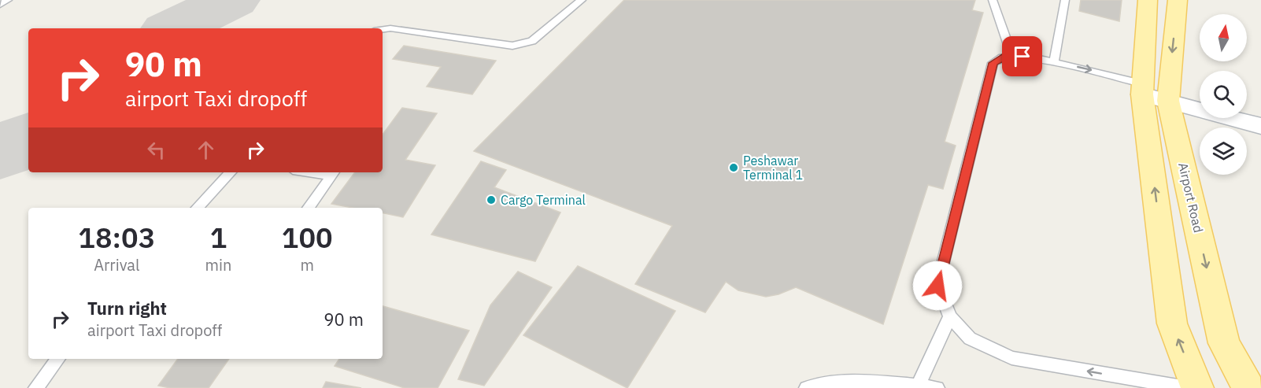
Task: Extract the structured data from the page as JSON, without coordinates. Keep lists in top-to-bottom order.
{
  "streets": {
    "main road": ["Airport Road"]
  },
  "places": ["Peshawar Terminal 1", "Cargo Terminal"],
  "north": "top",
  "page": {
    "turn": ["90 m", "airport Taxi dropoff"],
    "eta": [
      "18:03",
      "Arrival",
      "1",
      "min",
      "100",
      "m"
    ],
    "list": [
      {
        "name": "Turn right",
        "note": "airport Taxi dropoff",
        "value": "90 m"
      }
    ]
  }
}
